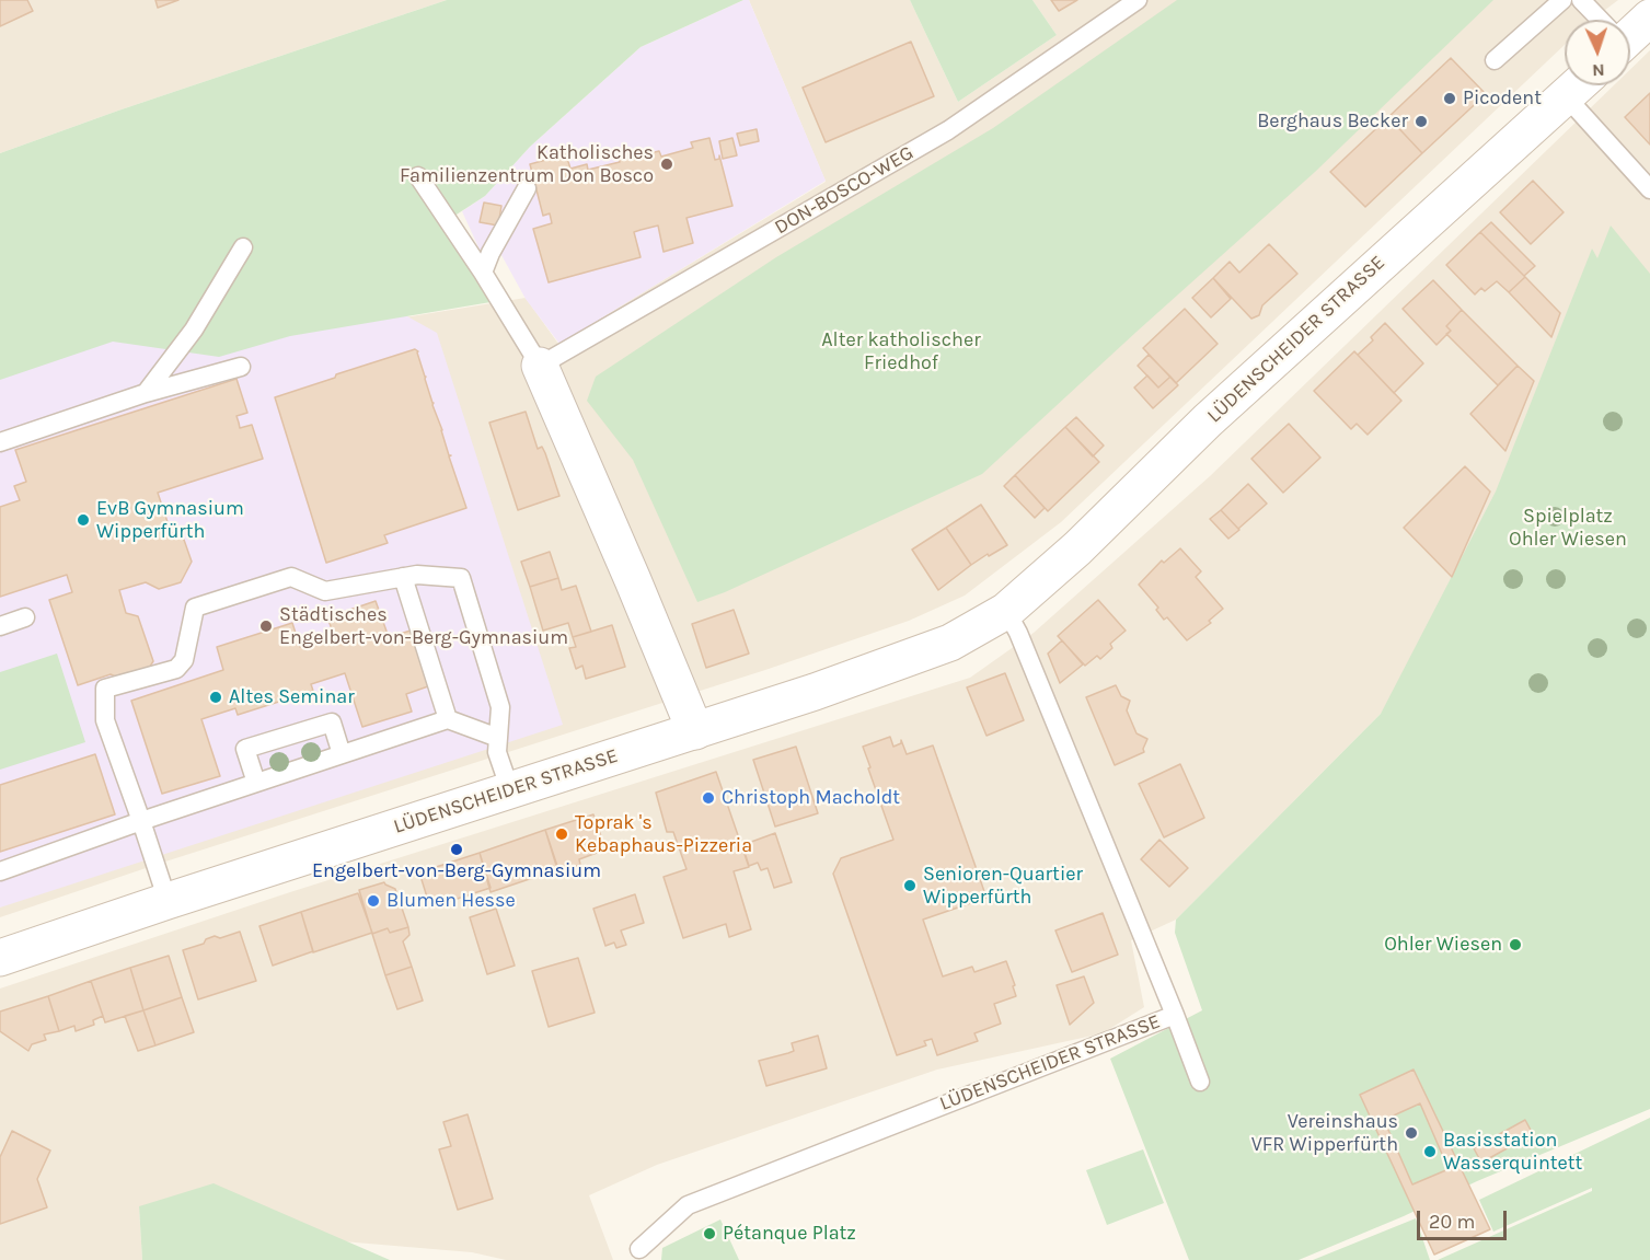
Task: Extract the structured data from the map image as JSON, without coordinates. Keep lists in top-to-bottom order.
{
  "streets": {
    "main road": ["LÜDENSCHEIDER STRASSE"],
    "lane": ["DON-BOSCO-WEG"]
  },
  "parks": ["Alter katholischer Friedhof", "Spielplatz Ohler Wiesen"],
  "places": [
    "Picodent",
    "Berghaus Becker",
    "Katholisches Familienzentrum Don Bosco",
    "EvB Gymnasium Wipperfürth",
    "Städtisches Engelbert-von-Berg-Gymnasium",
    "Altes Seminar",
    "Christoph Macholdt",
    "Toprak 's Kebaphaus-Pizzeria",
    "Engelbert-von-Berg-Gymnasium",
    "Senioren-Quartier Wipperfürth",
    "Blumen Hesse",
    "Ohler Wiesen",
    "Vereinshaus VFR Wipperfürth",
    "Basisstation Wasserquintett",
    "Pétanque Platz"
  ],
  "scale_bar": "20 m",
  "north": "bottom"
}
